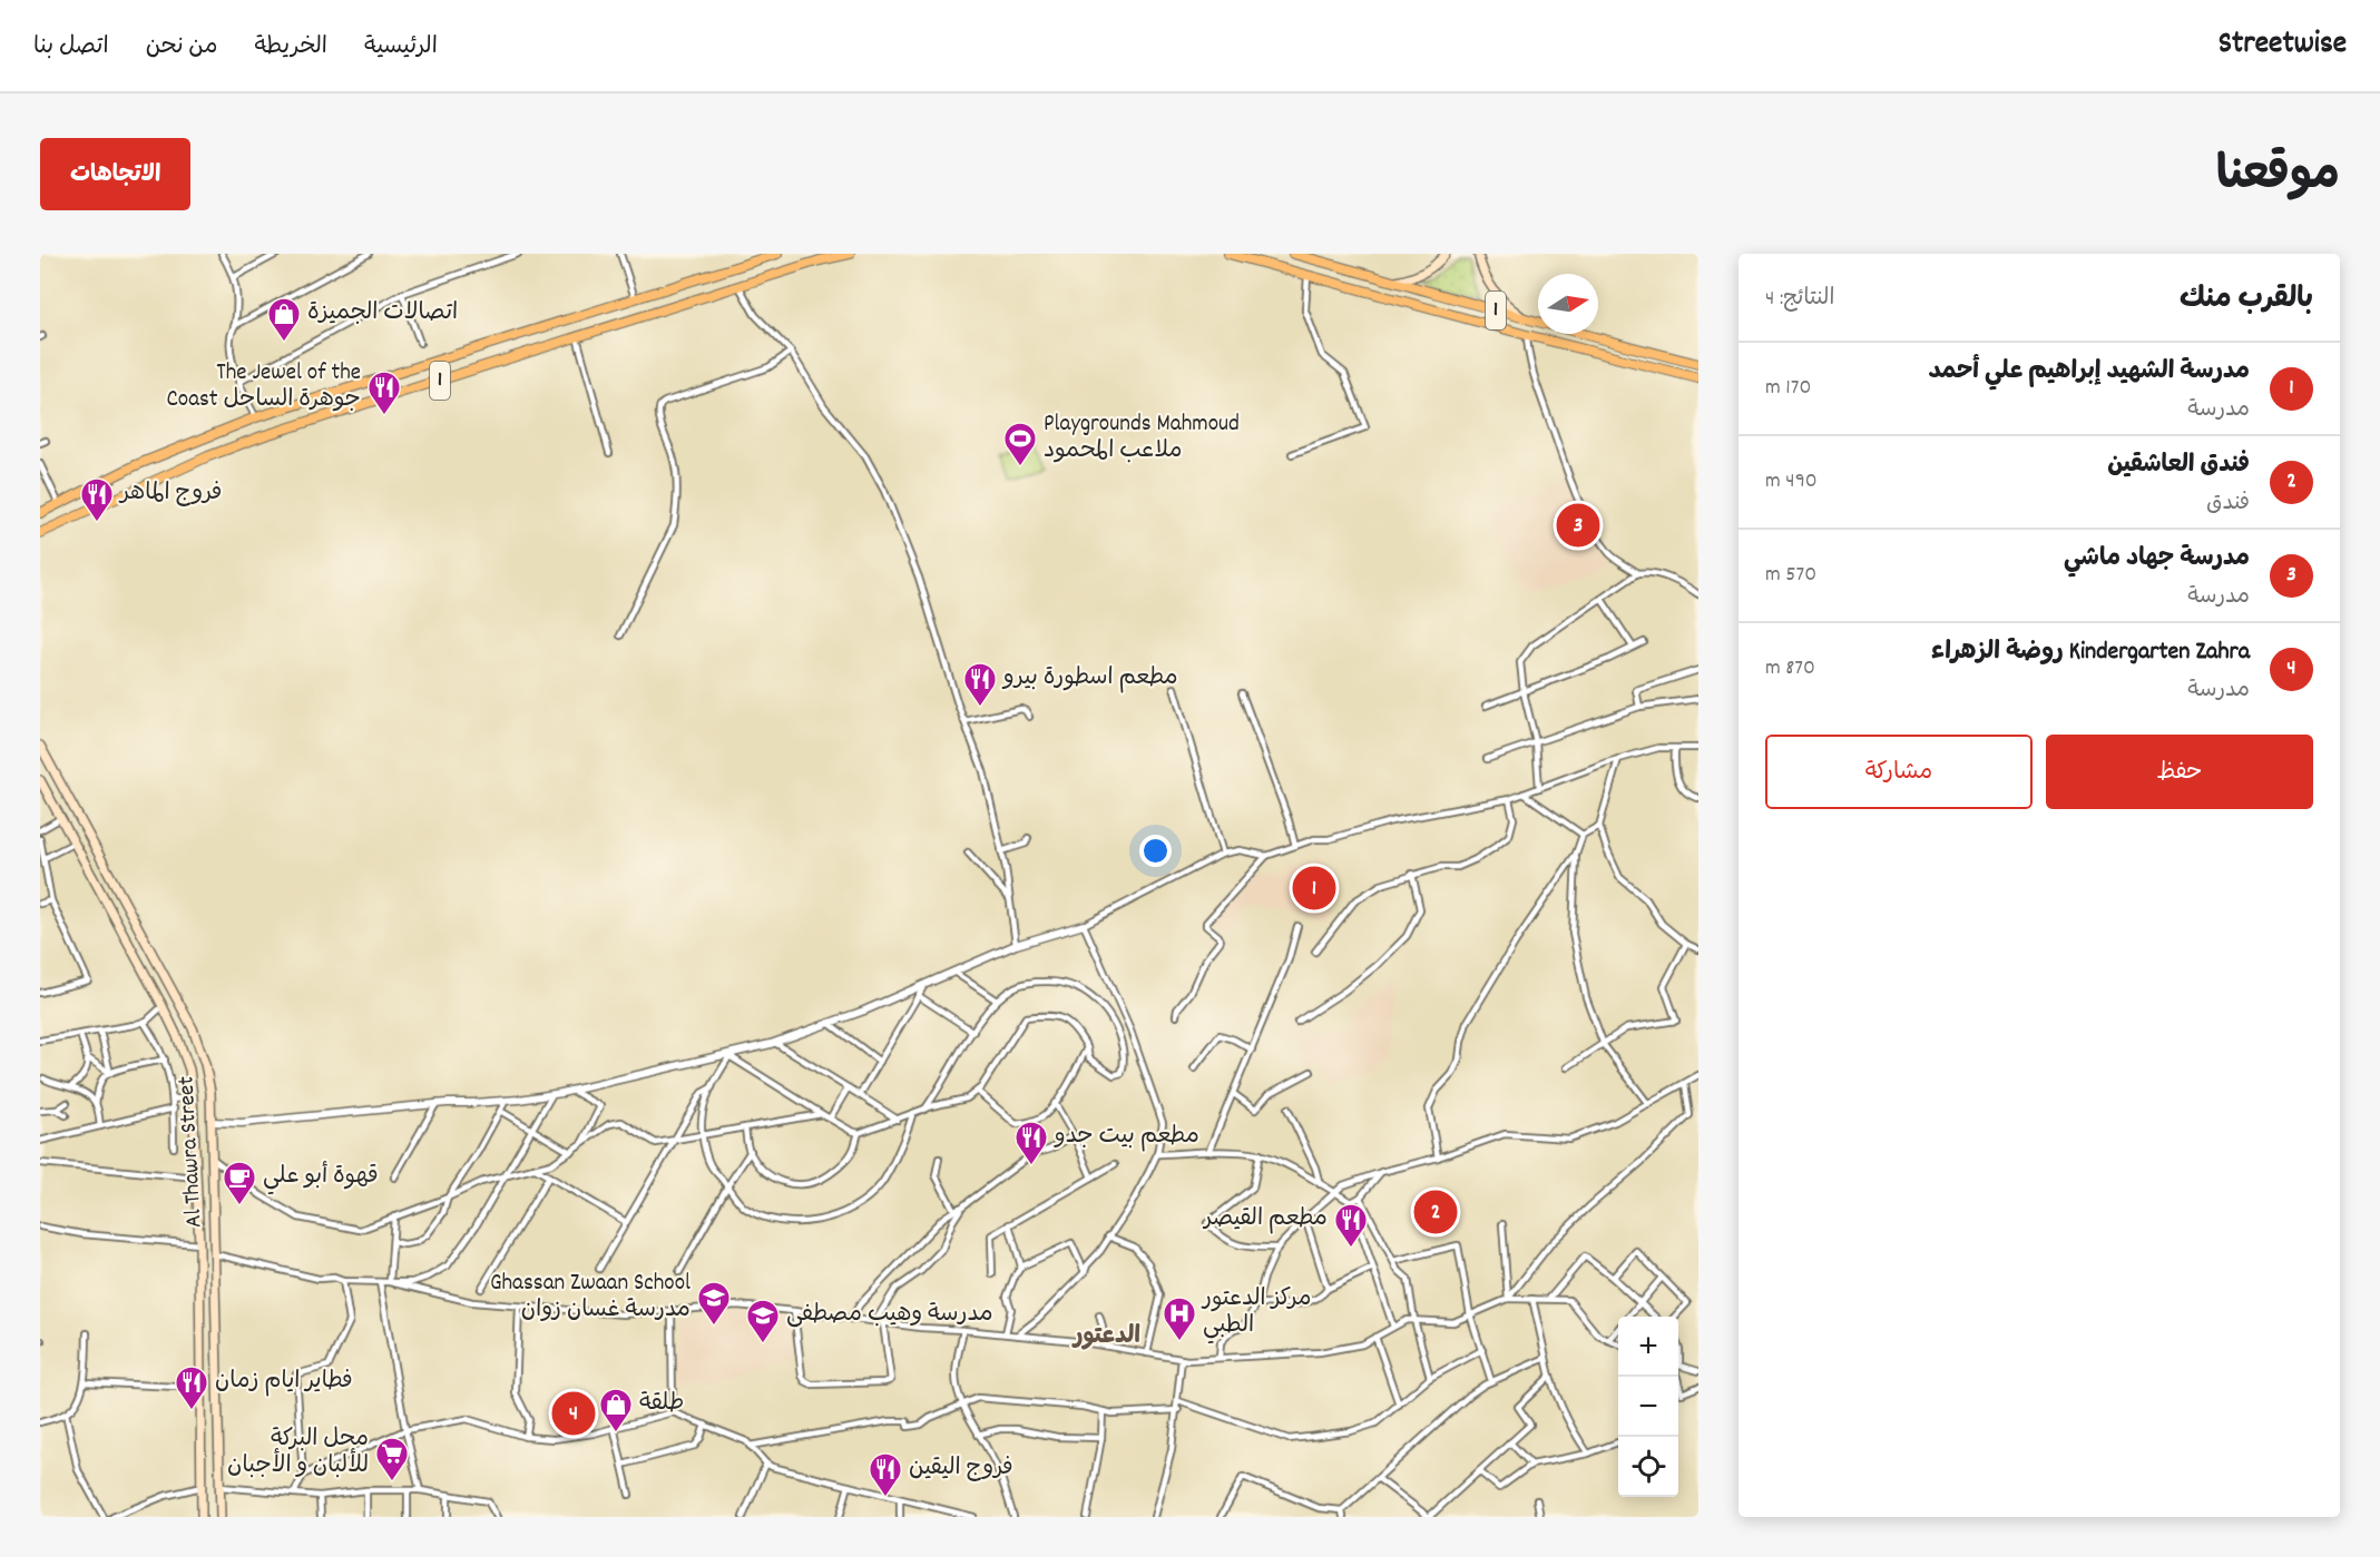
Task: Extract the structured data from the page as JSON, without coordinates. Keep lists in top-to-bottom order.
{
  "streets": {
    "main road": ["1", "Al Thawra Street"]
  },
  "districts": ["الدعتور"],
  "places": {
    "shop": ["اتصالات الجميزة", "طلقة"],
    "restaurant": [
      "The Jewel of the Coast جوهرة الساحل",
      "فروج الماهر",
      "مطعم اسطورة بيرو",
      "مطعم بيت جدو",
      "مطعم القيصر",
      "فطاير ايام زمان",
      "فروج اليقين"
    ],
    "sports": ["Playgrounds Mahmoud ملاعب المحمود"],
    "cafe": ["قهوة أبو علي"],
    "school or university": ["Ghassan Zwaan School مدرسة غسان زوان", "مدرسة وهيب مصطفى"],
    "hospital": ["مركز الدعتور الطبي"],
    "supermarket": ["محل البركة للألبان و الأجبان"]
  },
  "north": "right",
  "page": {
    "header": "Streetwise",
    "nav": [
      "الرئيسية",
      "الخريطة",
      "من نحن",
      "اتصل بنا"
    ],
    "title": "موقعنا",
    "buttons": [
      "الاتجاهات",
      ["حفظ", "مشاركة"]
    ],
    "heading": ["بالقرب منك", "النتائج: 4"],
    "list": [
      {
        "mark": "1",
        "name": "مدرسة الشهيد إبراهيم علي أحمد",
        "note": "مدرسة",
        "value": "170 m"
      },
      {
        "mark": "2",
        "name": "فندق العاشقين",
        "note": "فندق",
        "value": "490 m"
      },
      {
        "mark": "3",
        "name": "مدرسة جهاد ماشي",
        "note": "مدرسة",
        "value": "570 m"
      },
      {
        "mark": "4",
        "name": "Kindergarten Zahra روضة الزهراء",
        "note": "مدرسة",
        "value": "870 m"
      }
    ],
    "pins": [
      "3",
      "1",
      "2",
      "4"
    ],
    "map_buttons": ["+", "−"]
  }
}
